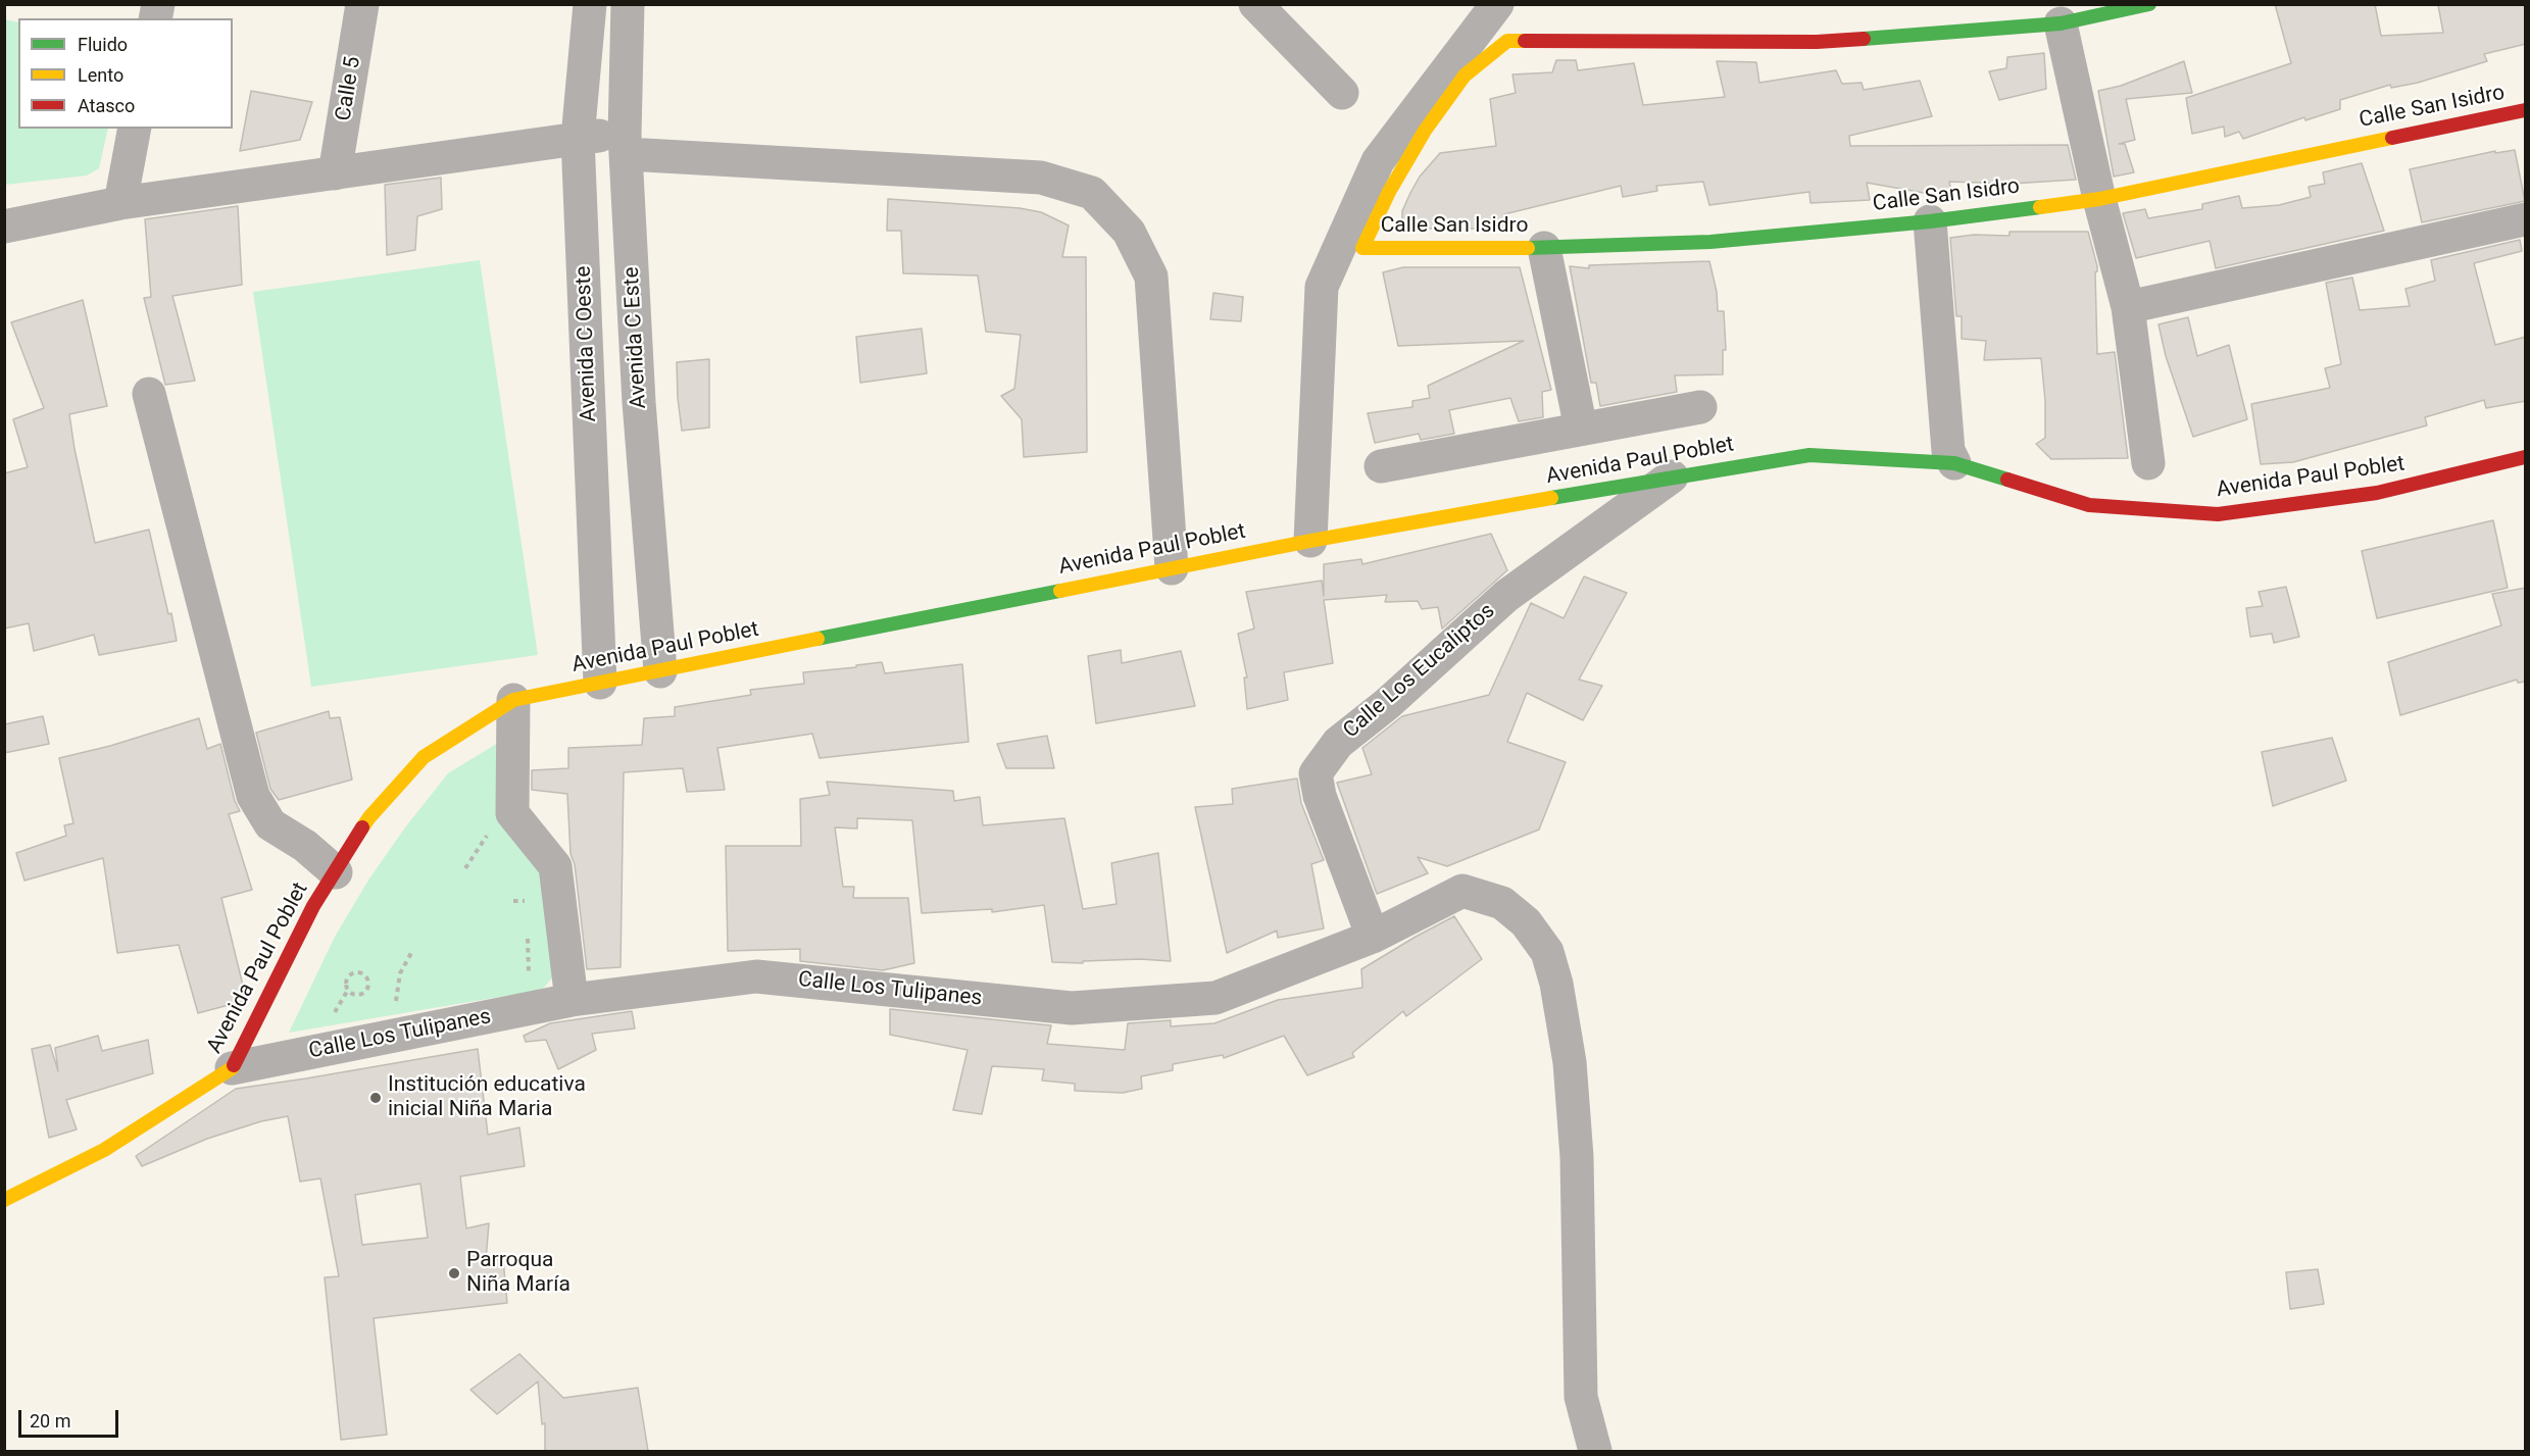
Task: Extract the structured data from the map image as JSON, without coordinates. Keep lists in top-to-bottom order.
{
  "streets": {
    "main road": ["Calle San Isidro", "Avenida Paul Poblet"],
    "street": [
      "Calle 5",
      "Avenida C Este",
      "Avenida C Oeste",
      "Calle Los Eucaliptos",
      "Calle Los Tulipanes"
    ]
  },
  "crossings": [
    ["Avenida C Este", "Avenida Paul Poblet"],
    ["Avenida C Oeste", "Avenida Paul Poblet"],
    ["Avenida Paul Poblet", "Calle Los Eucaliptos"],
    ["Avenida Paul Poblet", "Calle Los Tulipanes"],
    ["Calle Los Eucaliptos", "Calle Los Tulipanes"]
  ],
  "places": ["Institución educativa inicial Niña Maria", "Parroqua Niña María"],
  "legend": ["Fluido", "Lento", "Atasco"],
  "scale_bar": "20 m"
}
